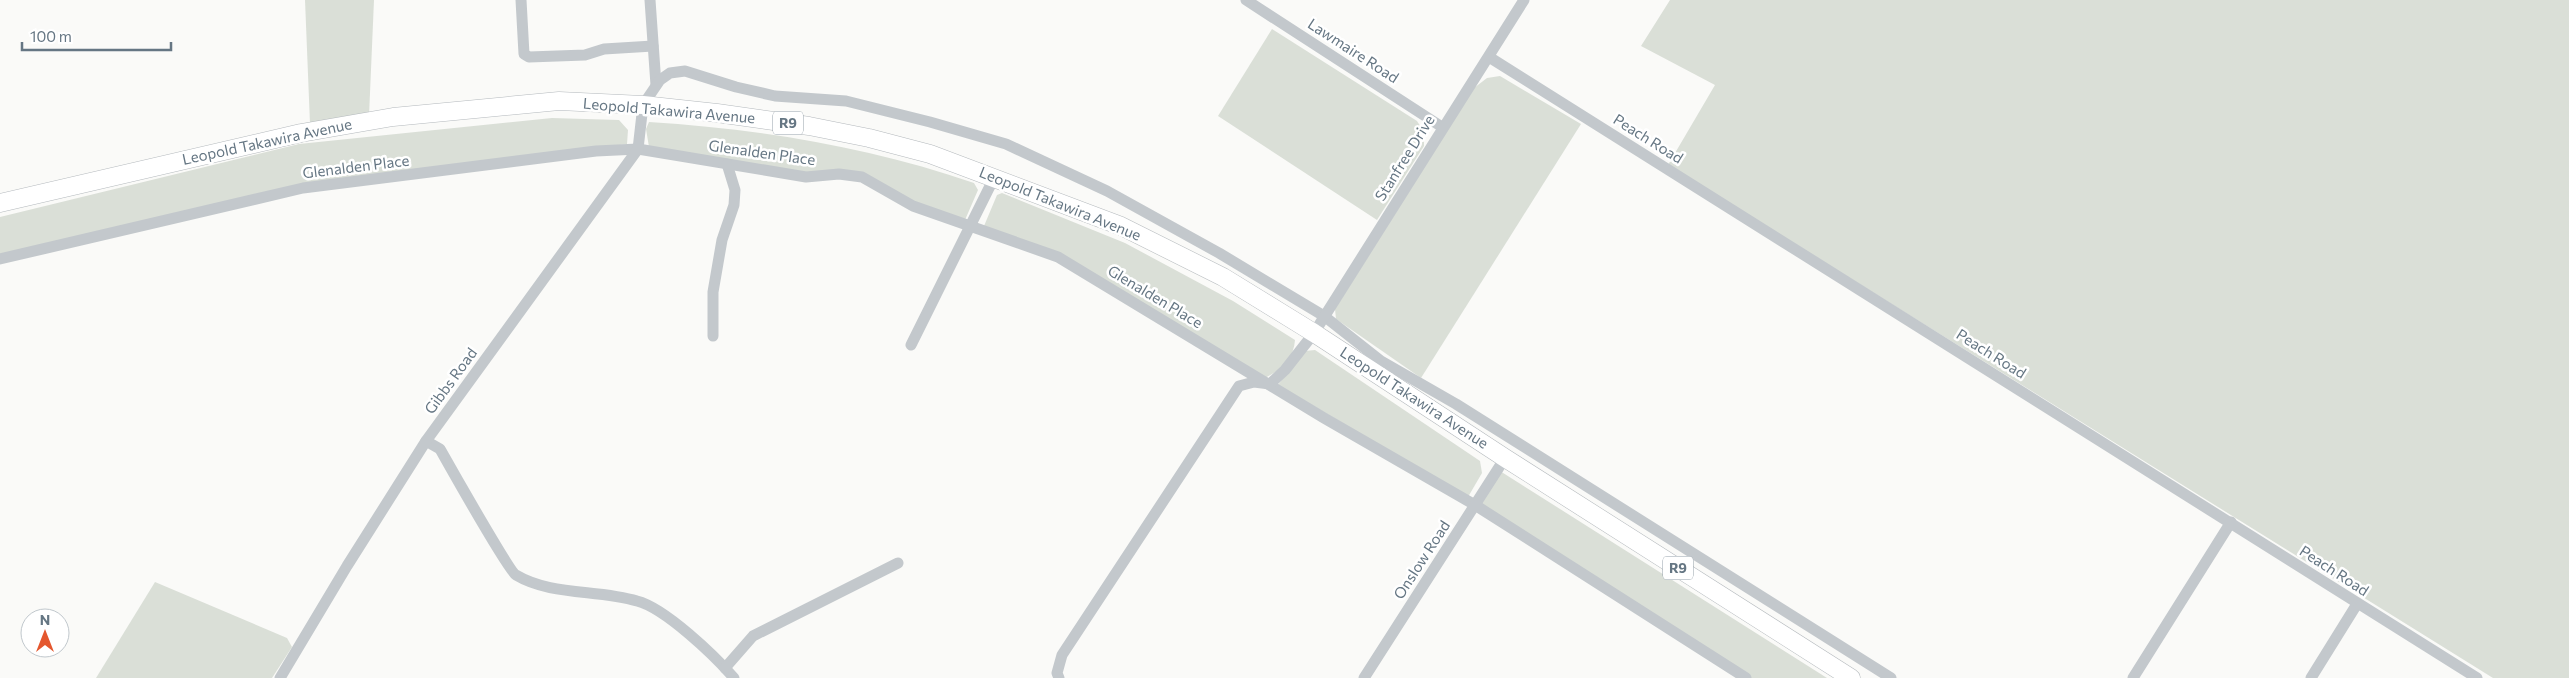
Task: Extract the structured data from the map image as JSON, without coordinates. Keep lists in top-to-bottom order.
{
  "streets": {
    "highway": ["Leopold Takawira Avenue", "R9"],
    "street": [
      "Lawmaire Road",
      "Peach Road",
      "Glenalden Place",
      "Stanfree Drive",
      "Gibbs Road",
      "Onslow Road"
    ]
  },
  "crossings": [
    ["Lawmaire Road", "Stanfree Drive"],
    ["Leopold Takawira Avenue", "R9"],
    ["Leopold Takawira Avenue", "Stanfree Drive"],
    ["Leopold Takawira Avenue", "Onslow Road"],
    ["R9", "Onslow Road"],
    ["Peach Road", "Stanfree Drive"],
    ["Glenalden Place", "Stanfree Drive"],
    ["Glenalden Place", "Gibbs Road"],
    ["Glenalden Place", "Onslow Road"]
  ],
  "scale_bar": "100 m",
  "north": "top"
}
